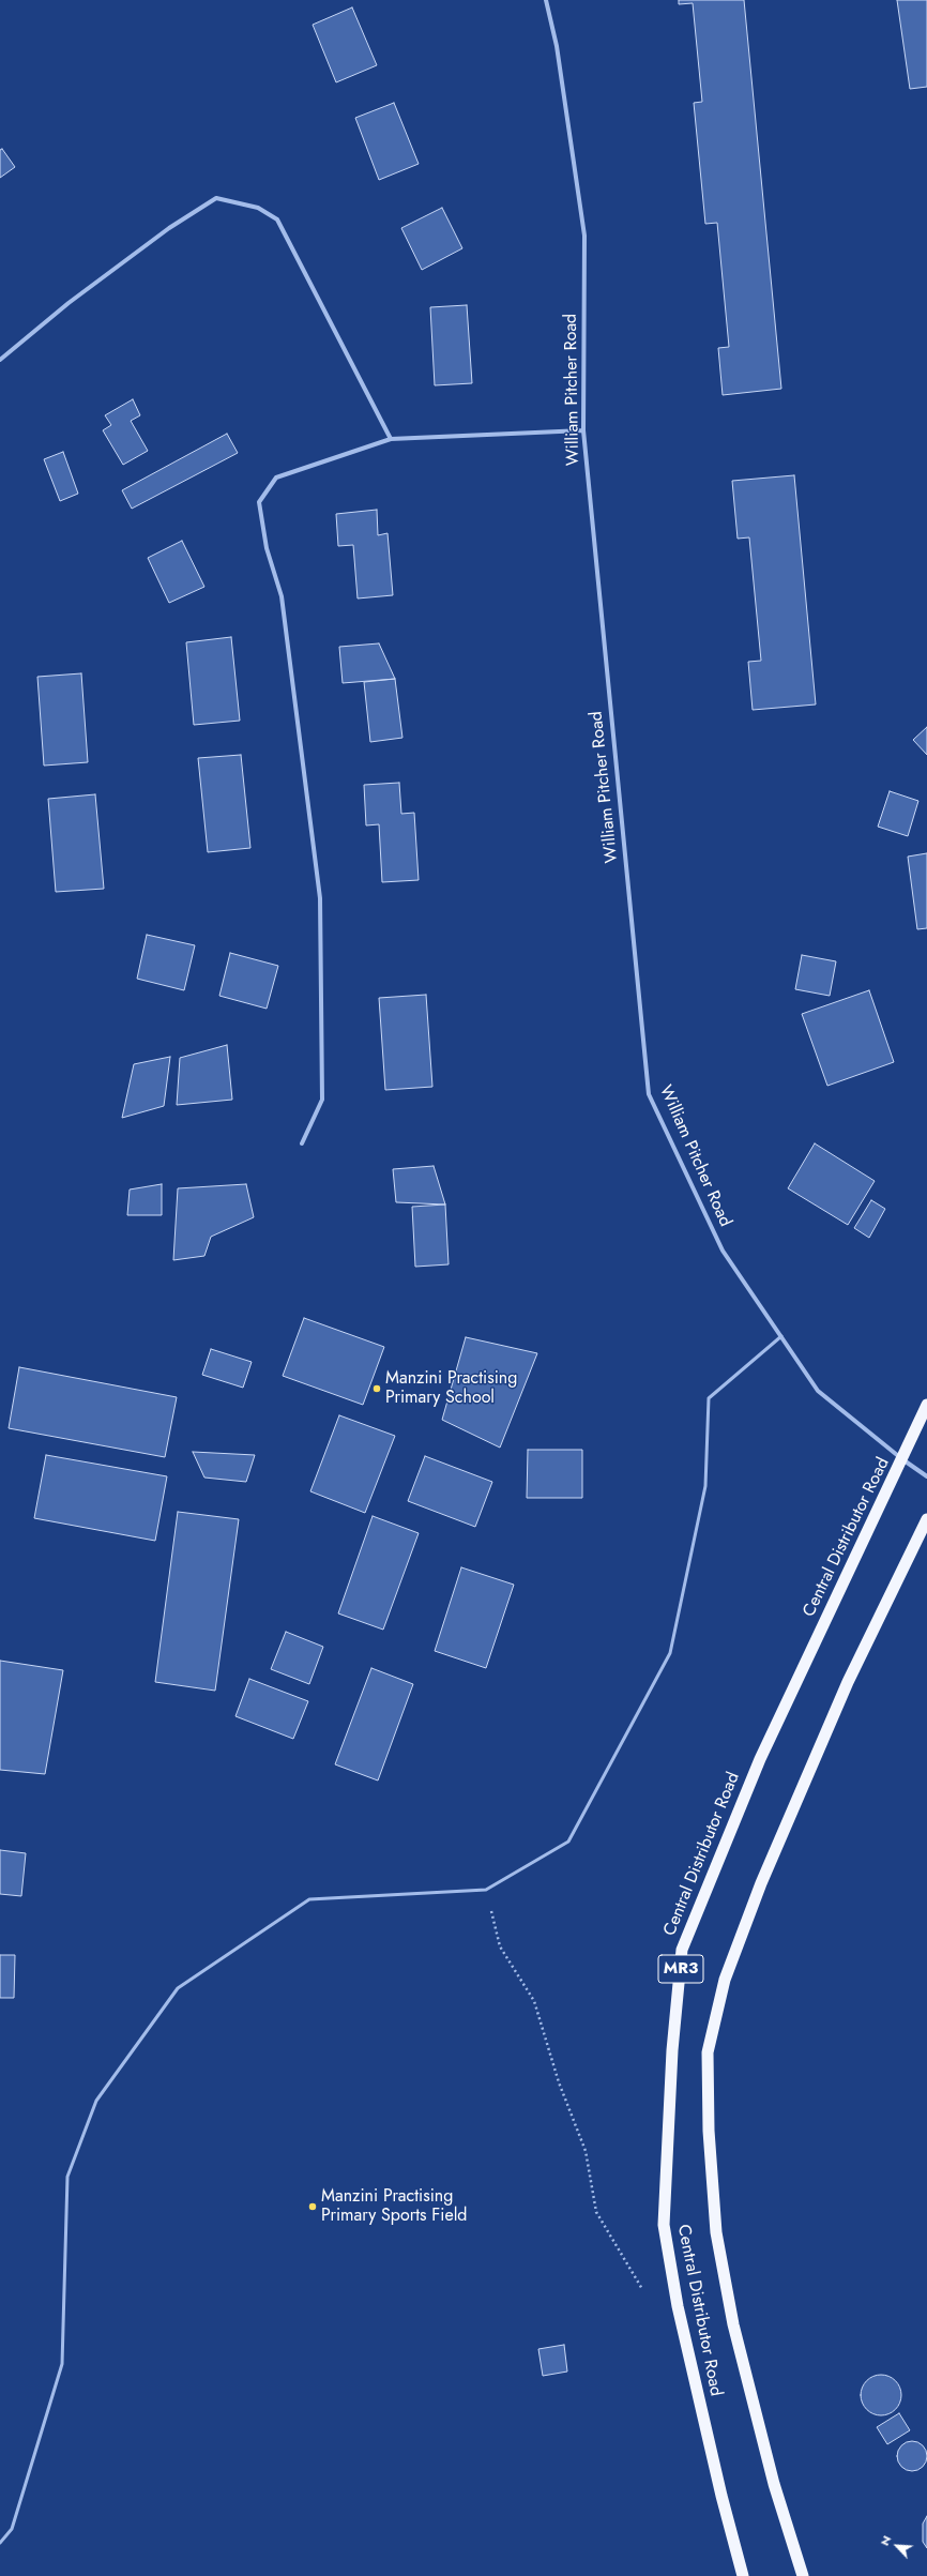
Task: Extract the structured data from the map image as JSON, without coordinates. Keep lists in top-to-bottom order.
{
  "streets": {
    "highway": ["Central Distributor Road", "MR3"],
    "street": ["William Pitcher Road"]
  },
  "crossings": [
    ["William Pitcher Road", "Central Distributor Road"]
  ],
  "places": ["Manzini Practising Primary School", "Manzini Practising Primary Sports Field"],
  "north": "top left"
}
